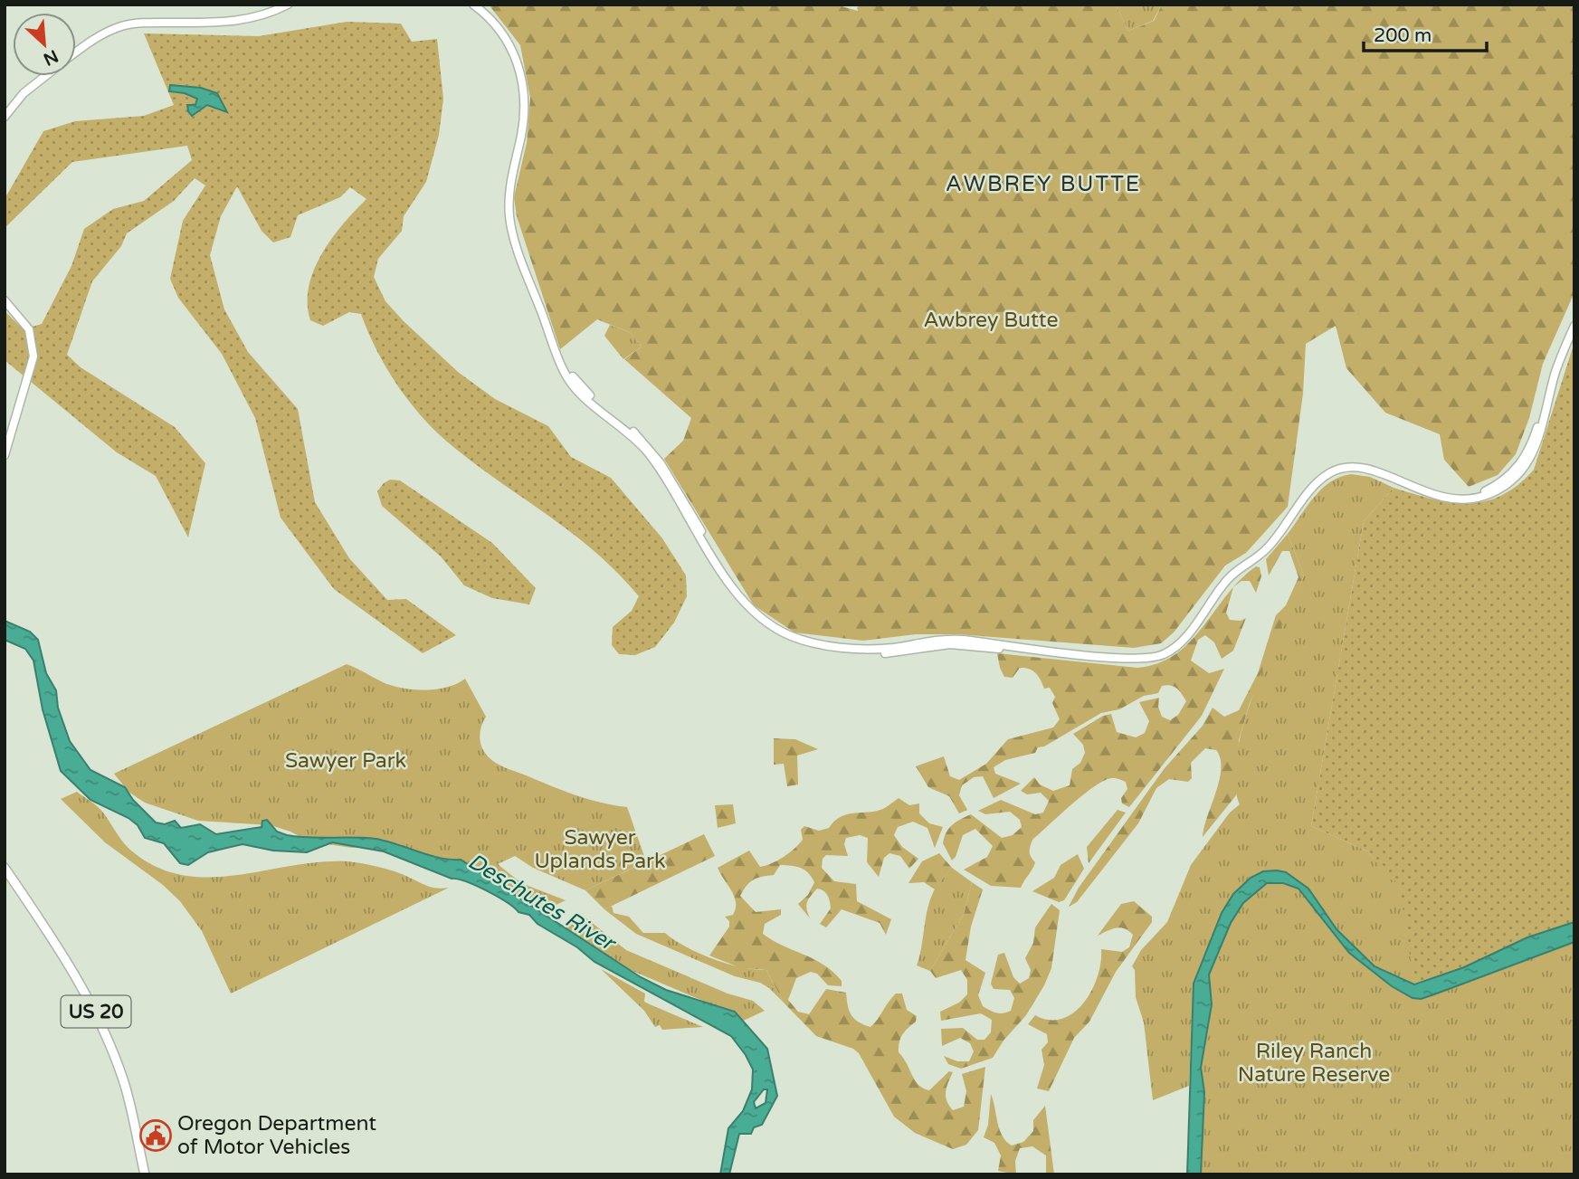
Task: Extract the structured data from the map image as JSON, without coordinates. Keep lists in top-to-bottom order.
{
  "streets": {
    "main road": ["US 20"]
  },
  "districts": ["AWBREY BUTTE"],
  "water": ["Deschutes River"],
  "parks": [
    "Awbrey Butte",
    "Sawyer Park",
    "Sawyer Uplands Park",
    "Riley Ranch Nature Reserve"
  ],
  "places": {
    "public building": ["Oregon Department of Motor Vehicles"]
  },
  "scale_bar": "200 m",
  "north": "bottom right"
}
